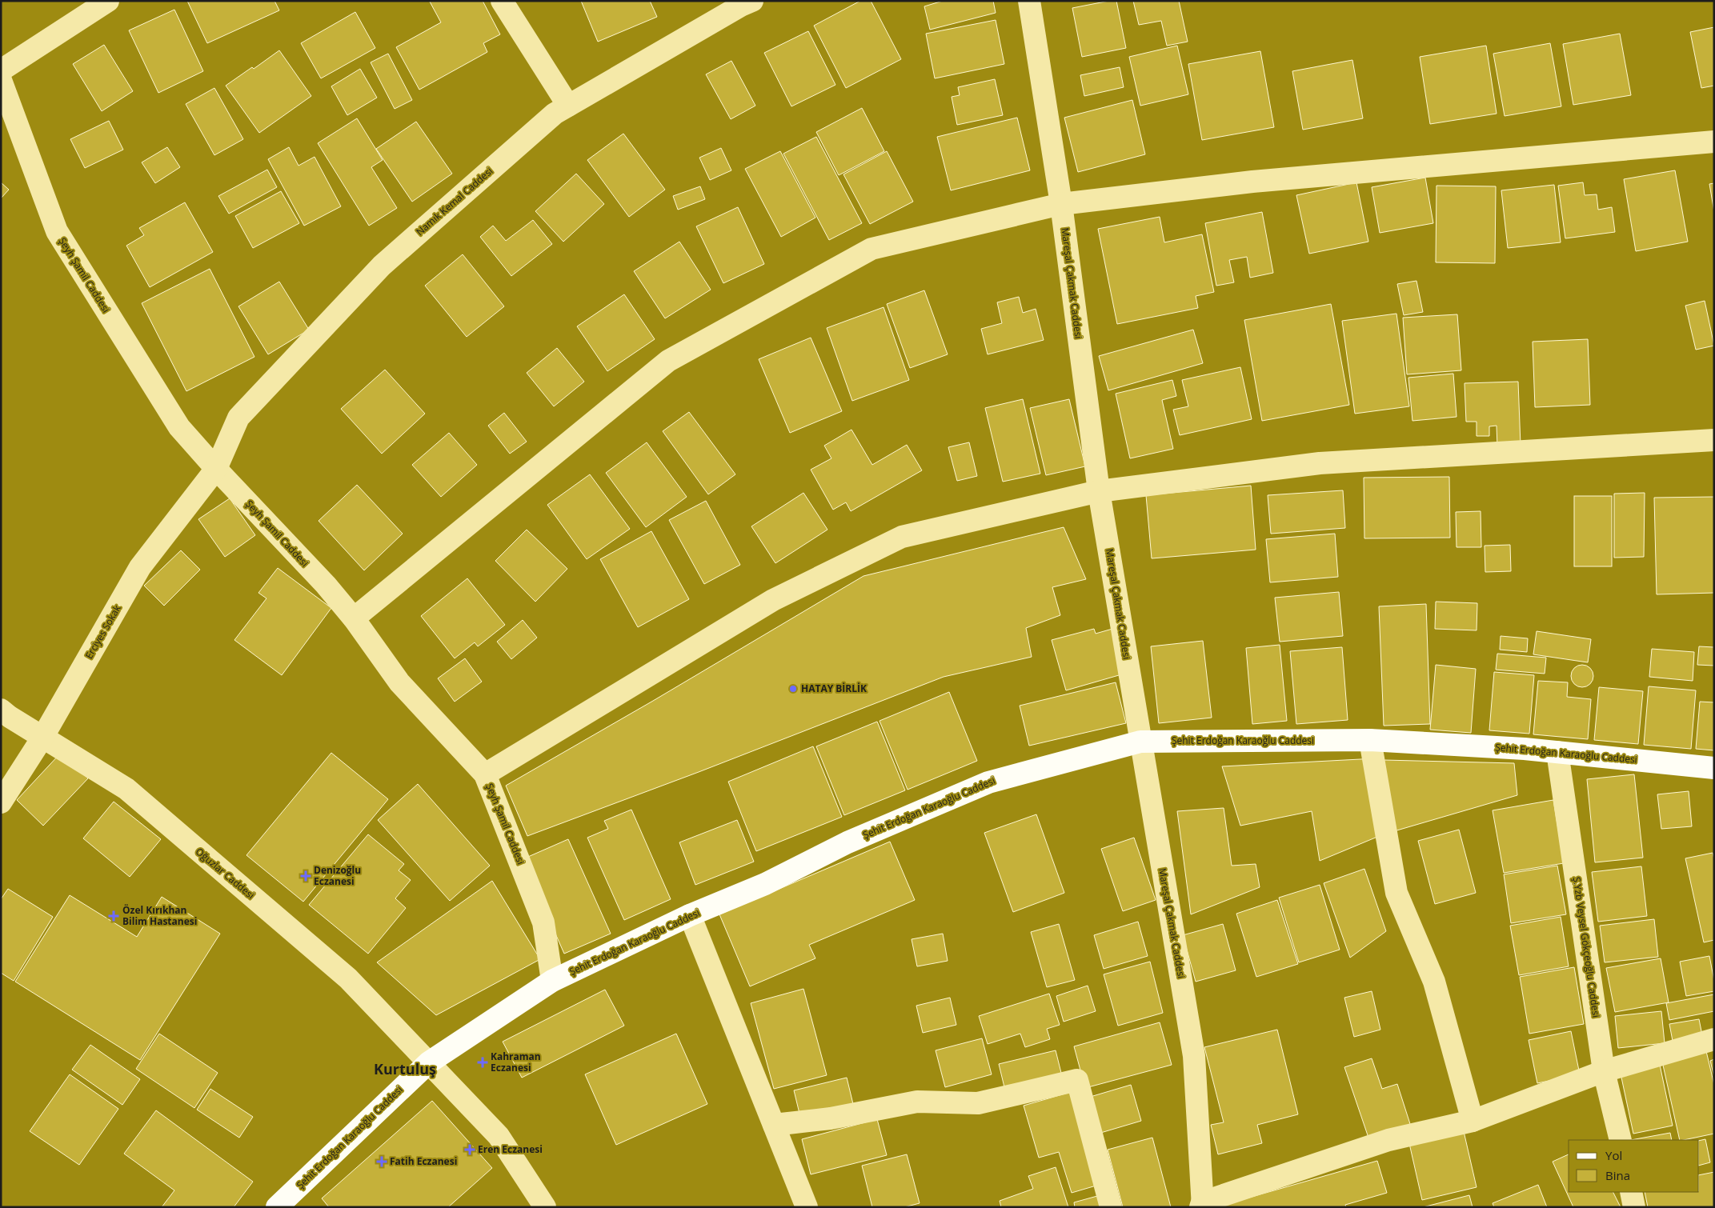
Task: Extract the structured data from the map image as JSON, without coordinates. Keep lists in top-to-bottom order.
{
  "streets": {
    "main road": ["Şehit Erdoğan Karaoğlu Caddesi"],
    "street": [
      "Namık Kemal Caddesi",
      "Şeyh Şamil Caddesi",
      "Mareşal Çakmak Caddesi",
      "Erciyes Sokak",
      "Oğuzlar Caddesi",
      "Ş.Yzb Veysel Gökçeoğlu Caddesi"
    ]
  },
  "crossings": [
    ["Namık Kemal Caddesi", "Şeyh Şamil Caddesi"],
    ["Namık Kemal Caddesi", "Erciyes Sokak"],
    ["Şeyh Şamil Caddesi", "Erciyes Sokak"],
    ["Şeyh Şamil Caddesi", "Şehit Erdoğan Karaoğlu Caddesi"],
    ["Mareşal Çakmak Caddesi", "Şehit Erdoğan Karaoğlu Caddesi"],
    ["Erciyes Sokak", "Oğuzlar Caddesi"],
    ["Şehit Erdoğan Karaoğlu Caddesi", "Oğuzlar Caddesi"],
    ["Şehit Erdoğan Karaoğlu Caddesi", "Ş.Yzb Veysel Gökçeoğlu Caddesi"]
  ],
  "districts": ["Kurtuluş"],
  "places": {
    "other": ["HATAY BİRLİK"],
    "health": [
      "Denizoğlu Eczanesi",
      "Özel Kırıkhan Bilim Hastanesi",
      "Kahraman Eczanesi",
      "Eren Eczanesi",
      "Fatih Eczanesi"
    ]
  },
  "legend": ["Yol", "Bina"]
}
